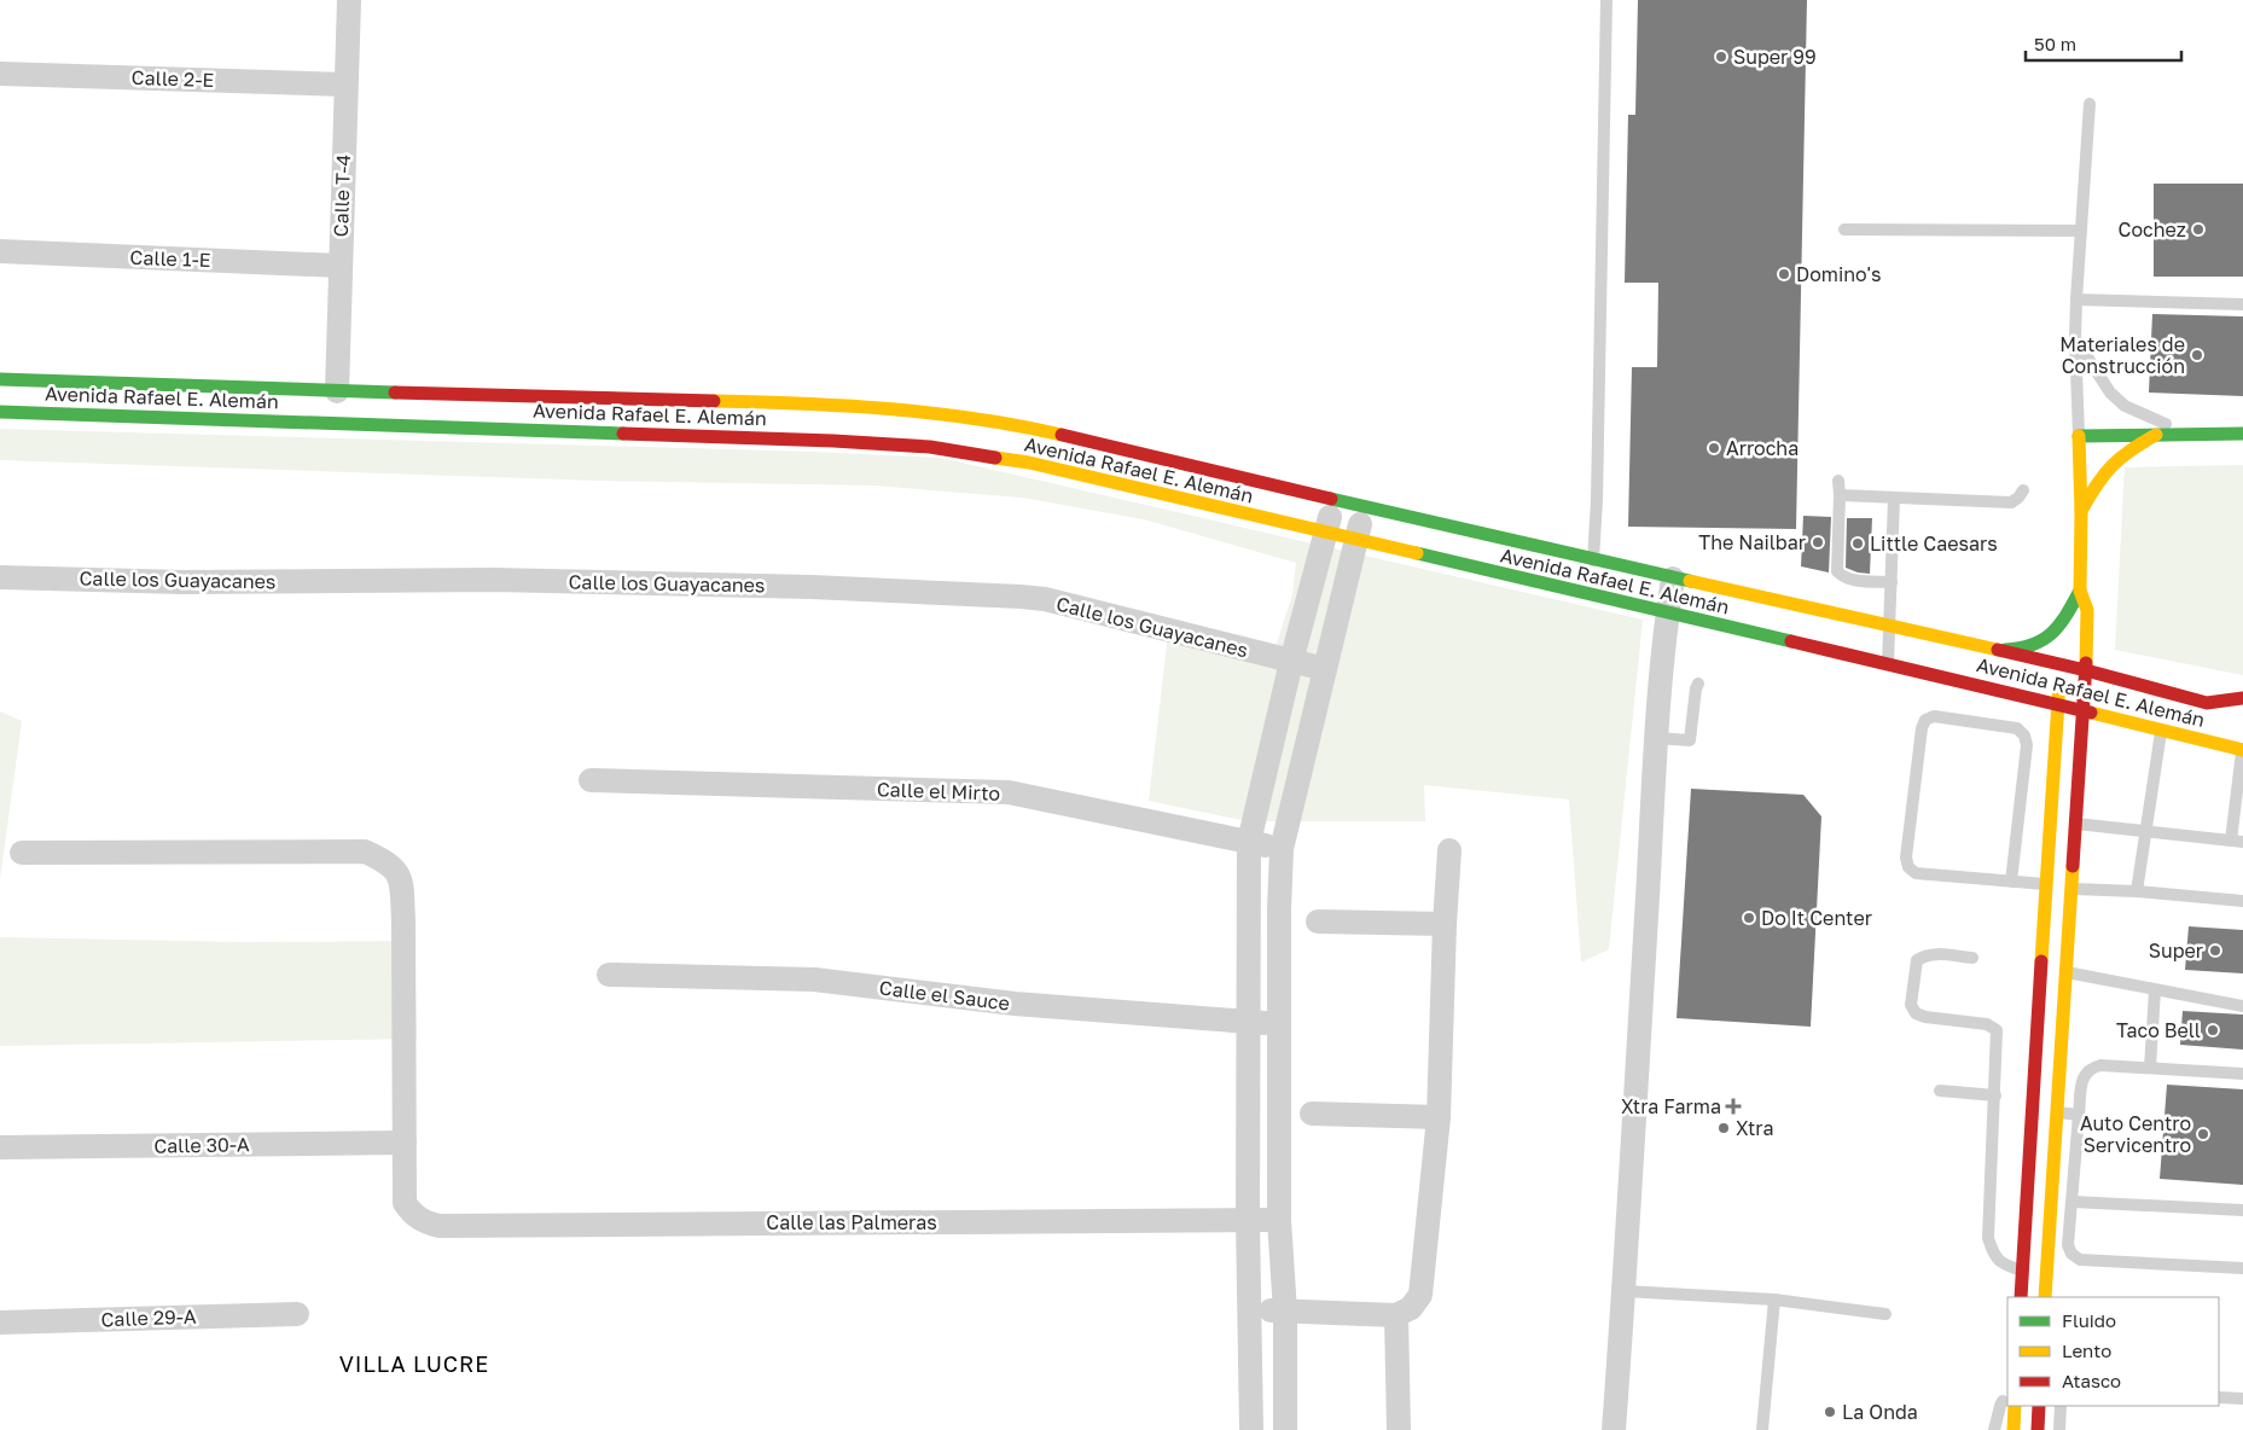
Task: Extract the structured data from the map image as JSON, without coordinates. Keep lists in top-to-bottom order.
{
  "streets": {
    "main road": ["Avenida Rafael E. Alemán"],
    "street": [
      "Calle 2-E",
      "Calle T-4",
      "Calle 1-E",
      "Calle los Guayacanes",
      "Calle el Mirto",
      "Calle el Sauce",
      "Calle 30-A",
      "Calle las Palmeras",
      "Calle 29-A"
    ]
  },
  "crossings": [
    ["Calle 2-E", "Calle T-4"],
    ["Calle T-4", "Calle 1-E"],
    ["Calle T-4", "Avenida Rafael E. Alemán"],
    ["Calle 30-A", "Calle las Palmeras"]
  ],
  "districts": ["VILLA LUCRE"],
  "places": {
    "other": [
      "Super 99",
      "Cochez",
      "Domino's",
      "Materiales de Construcción",
      "Arrocha",
      "The Nailbar",
      "Little Caesars",
      "Do It Center",
      "Super",
      "Taco Bell",
      "Xtra",
      "Auto Centro Servicentro",
      "La Onda"
    ],
    "health": ["Xtra Farma"]
  },
  "legend": ["Fluido", "Lento", "Atasco"],
  "scale_bar": "50 m"
}
